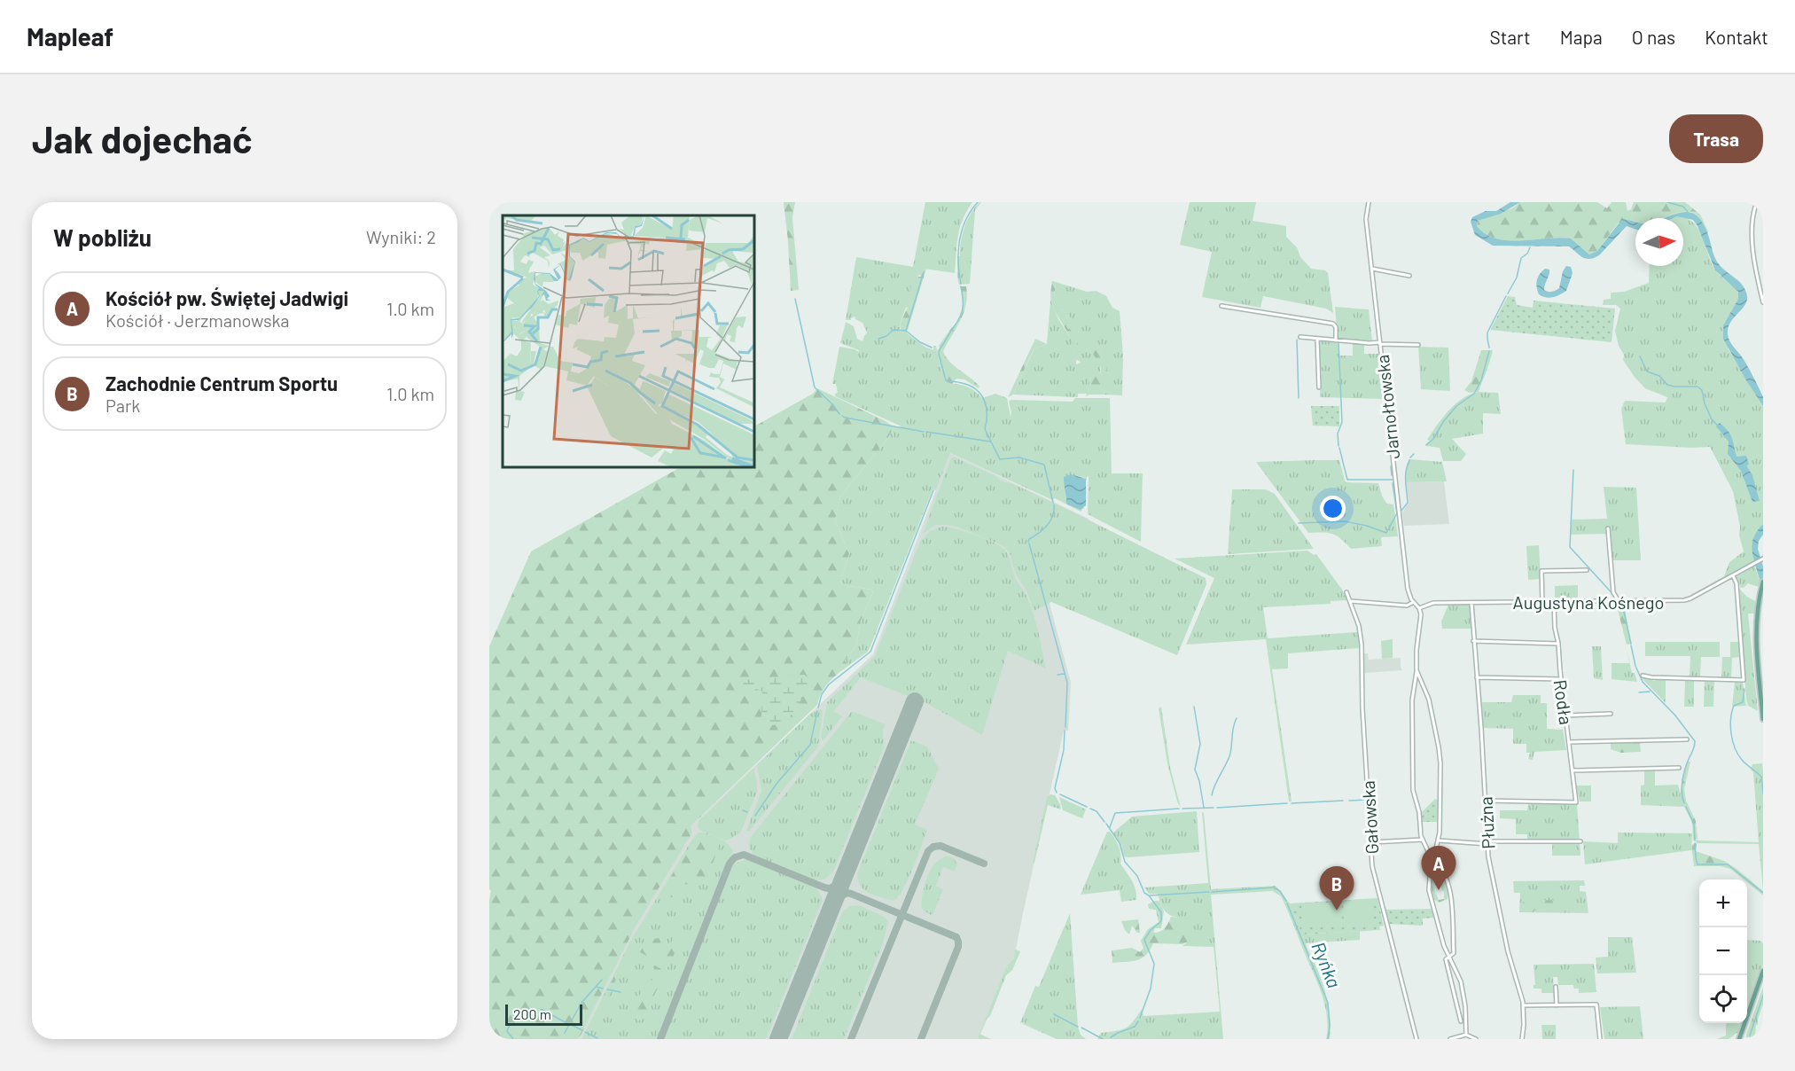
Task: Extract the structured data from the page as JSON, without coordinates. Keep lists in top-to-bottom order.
{
  "streets": {
    "street": [
      "Jarnołtowska",
      "Augustyna Kośnego",
      "Rodła",
      "Gałowska",
      "Płużna"
    ]
  },
  "crossings": [
    ["Augustyna Kośnego", "Rodła"],
    ["Augustyna Kośnego", "Płużna"],
    ["Rodła", "Płużna"]
  ],
  "water": ["Ryńka"],
  "scale_bar": "200 m",
  "north": "right",
  "page": {
    "header": "Mapleaf",
    "nav": [
      "Start",
      "Mapa",
      "O nas",
      "Kontakt"
    ],
    "buttons": "Trasa",
    "title": "Jak dojechać",
    "heading": ["W pobliżu", "Wyniki: 2"],
    "list": [
      {
        "mark": "A",
        "name": "Kościół pw. Świętej Jadwigi",
        "note": "Kościół · Jerzmanowska",
        "value": "1.0 km"
      },
      {
        "mark": "B",
        "name": "Zachodnie Centrum Sportu",
        "note": "Park",
        "value": "1.0 km"
      }
    ],
    "pins": ["A", "B"],
    "map_buttons": ["+", "−"],
    "scale": "200 m"
  }
}
